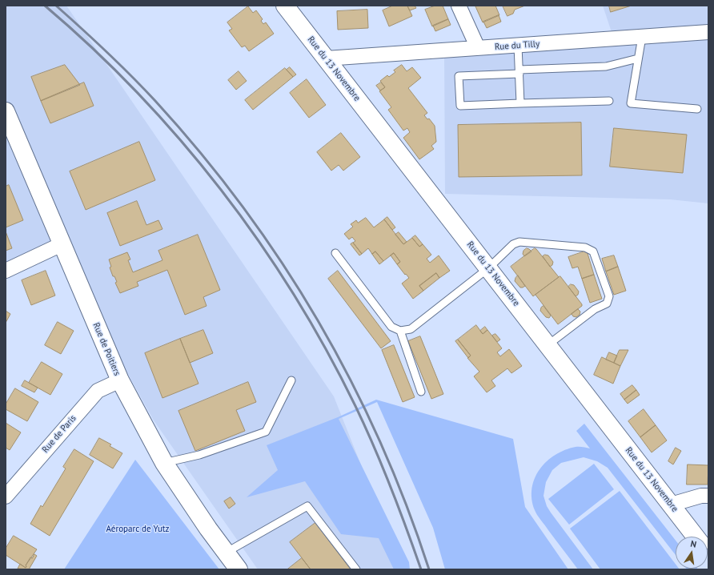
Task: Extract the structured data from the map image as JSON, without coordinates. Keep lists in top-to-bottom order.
{
  "streets": {
    "street": [
      "Rue du Tilly",
      "Rue du 13 Novembre",
      "Rue de Poitiers",
      "Rue de Paris"
    ]
  },
  "crossings": [
    ["Rue du Tilly", "Rue du 13 Novembre"],
    ["Rue de Poitiers", "Rue de Paris"]
  ],
  "parks": ["Aéroparc de Yutz"],
  "north": "top"
}
